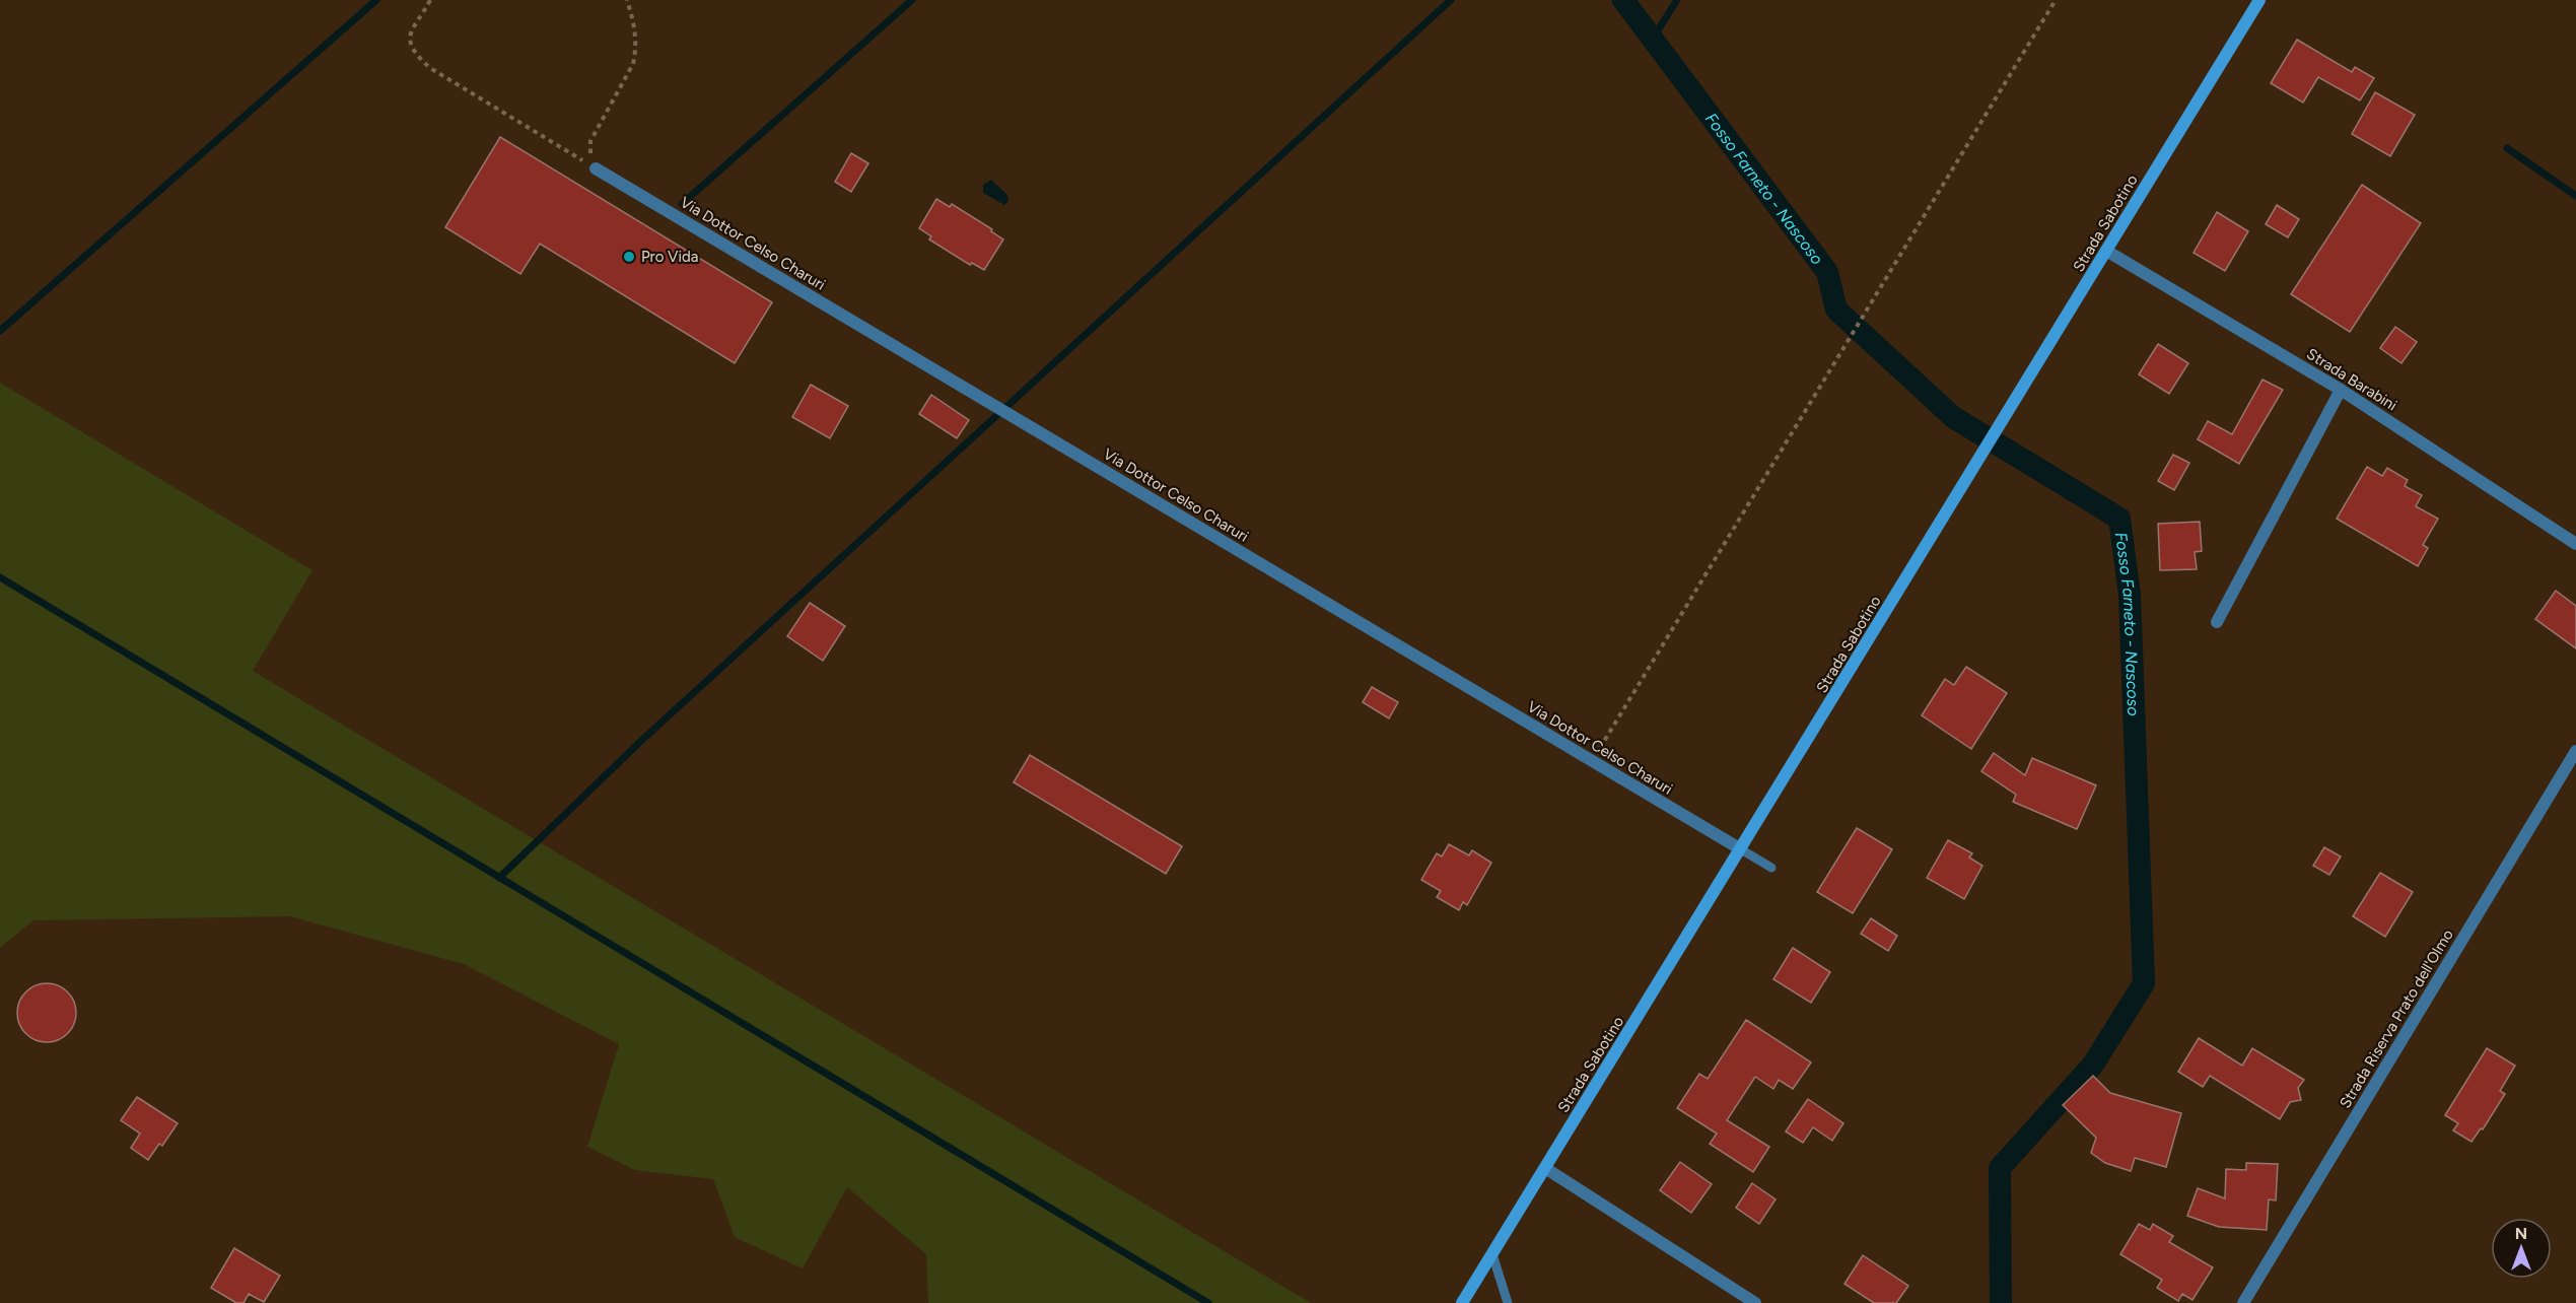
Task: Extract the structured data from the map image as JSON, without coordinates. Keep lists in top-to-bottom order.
{
  "streets": {
    "street": [
      "Strada Sabotino",
      "Via Dottor Celso Charuri",
      "Strada Barabini",
      "Strada Riserva Prato dell'Olmo"
    ]
  },
  "crossings": [
    ["Strada Sabotino", "Via Dottor Celso Charuri"],
    ["Strada Sabotino", "Strada Barabini"]
  ],
  "water": ["Fosso Farneto - Nascoso"],
  "places": ["Pro Vida"],
  "north": "top"
}
